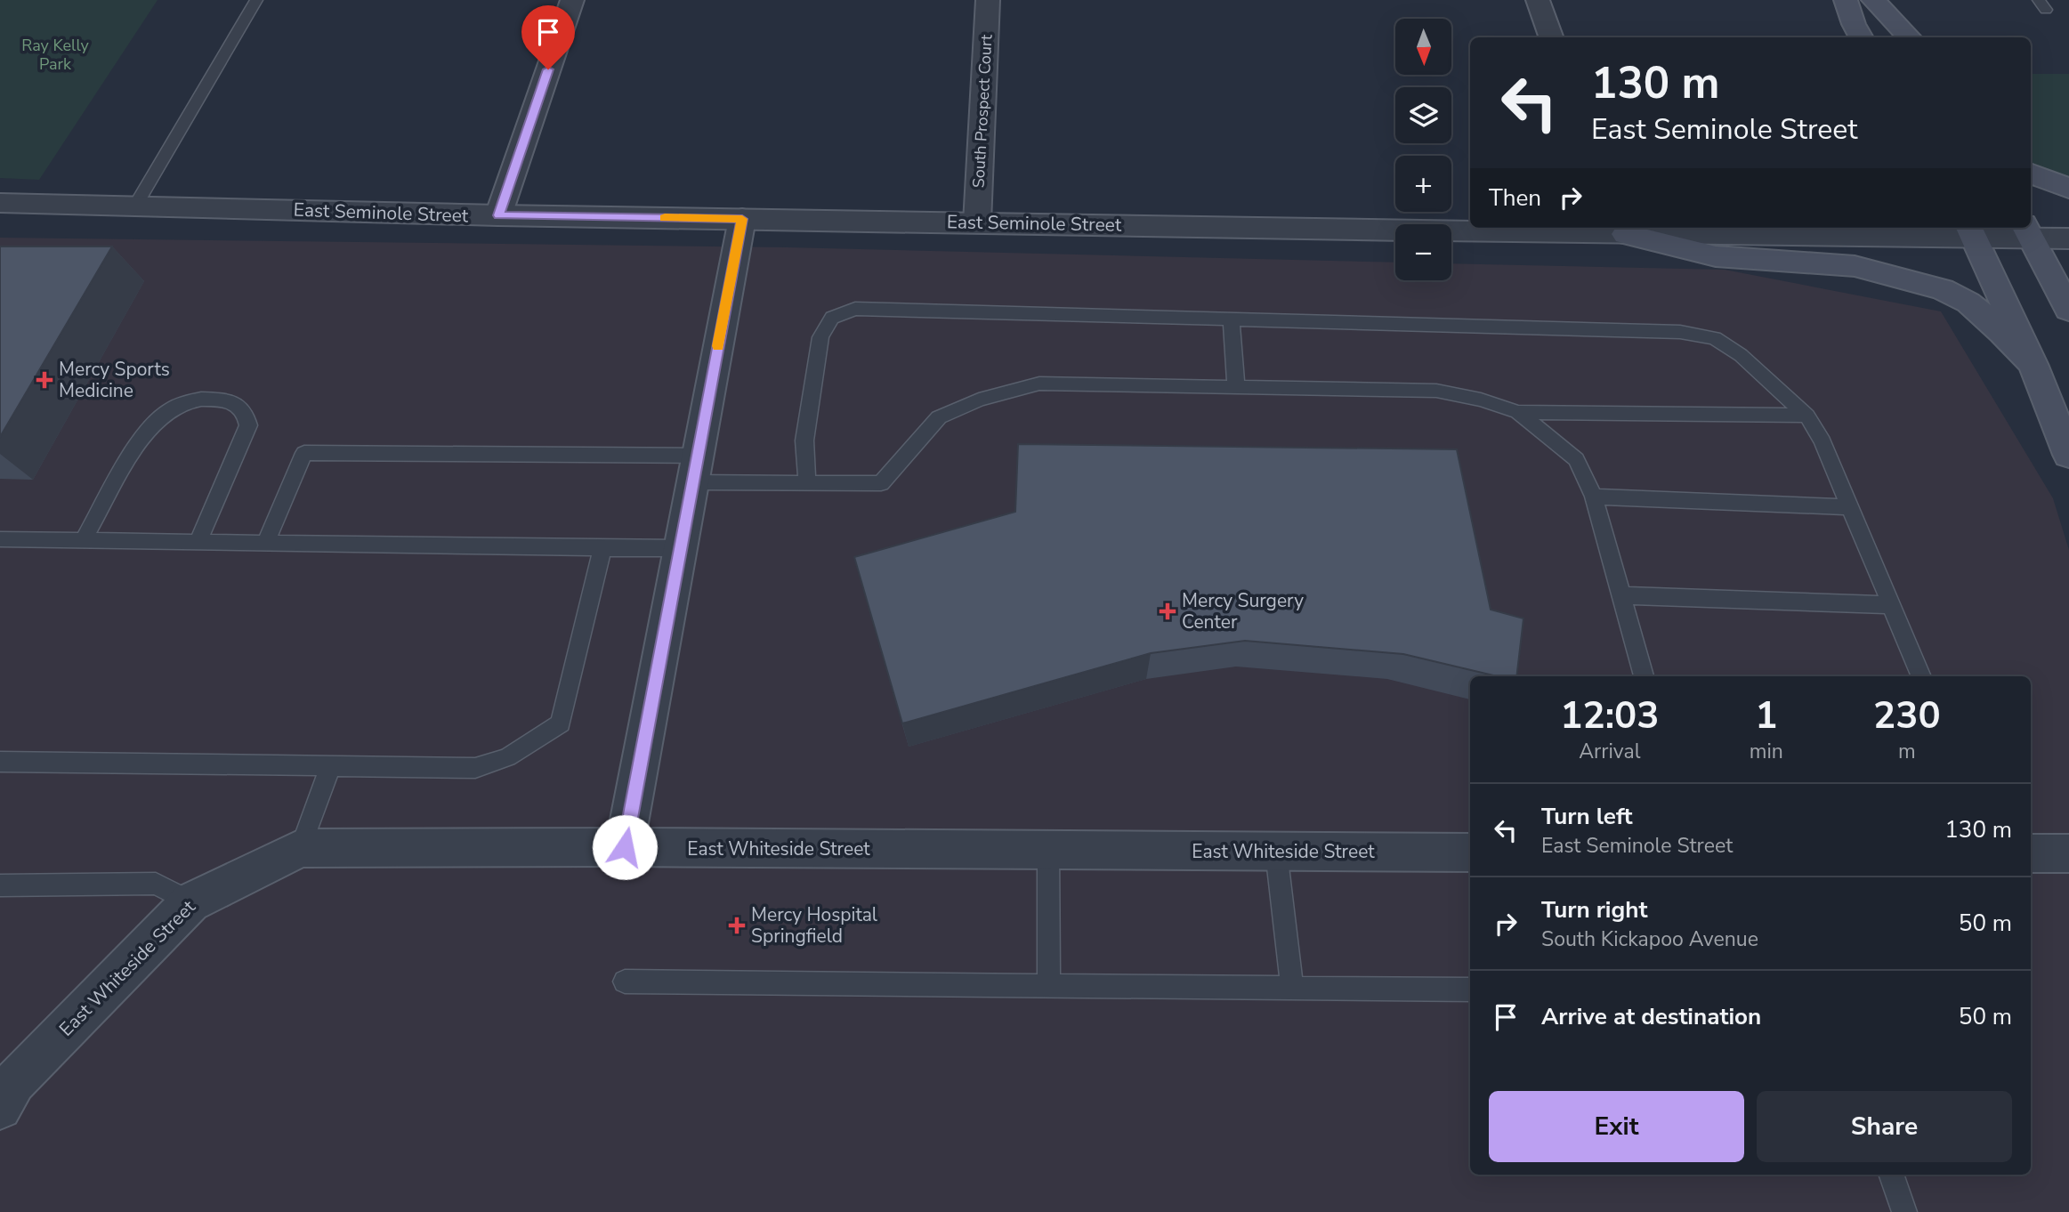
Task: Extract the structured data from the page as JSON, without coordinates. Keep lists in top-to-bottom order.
{
  "streets": {
    "street": ["South Prospect Court", "East Seminole Street", "East Whiteside Street"]
  },
  "crossings": [
    ["South Prospect Court", "East Seminole Street"]
  ],
  "parks": ["Ray Kelly Park"],
  "places": {
    "health": ["Mercy Sports Medicine", "Mercy Surgery Center", "Mercy Hospital Springfield"]
  },
  "north": "bottom",
  "page": {
    "map_buttons": ["+", "−"],
    "turn": ["130 m", "East Seminole Street"],
    "then": "Then",
    "eta": [
      "12:03",
      "Arrival",
      "1",
      "min",
      "230",
      "m"
    ],
    "list": [
      {
        "name": "Turn left",
        "note": "East Seminole Street",
        "value": "130 m"
      },
      {
        "name": "Turn right",
        "note": "South Kickapoo Avenue",
        "value": "50 m"
      },
      {
        "name": "Arrive at destination",
        "value": "50 m"
      }
    ],
    "buttons": ["Exit", "Share"]
  }
}
